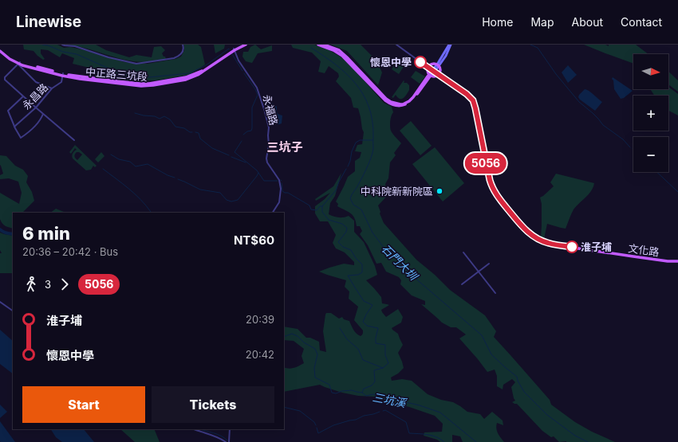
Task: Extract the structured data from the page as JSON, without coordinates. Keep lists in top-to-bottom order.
{
  "streets": {
    "main road": ["中正路三坑段", "文化路"],
    "street": ["永昌路", "永福路"]
  },
  "crossings": [
    ["中正路三坑段", "永昌路"],
    ["中正路三坑段", "永福路"]
  ],
  "districts": ["三坑子"],
  "water": ["石門大圳", "三坑溪"],
  "places": ["懷恩中學", "中科院新新院區", "淮子埔"],
  "lines": ["bus line 5056"],
  "north": "right",
  "page": {
    "header": "Linewise",
    "nav": [
      "Home",
      "Map",
      "About",
      "Contact"
    ],
    "on_map": "5056",
    "map_buttons": ["+", "−"],
    "heading": ["6 min", "20:36 – 20:42 · Bus", "NT$60"],
    "legs": ["3", "5056"],
    "list": [
      {
        "name": "淮子埔",
        "value": "20:39"
      },
      {
        "name": "懷恩中學",
        "value": "20:42"
      }
    ],
    "buttons": ["Start", "Tickets"]
  }
}
